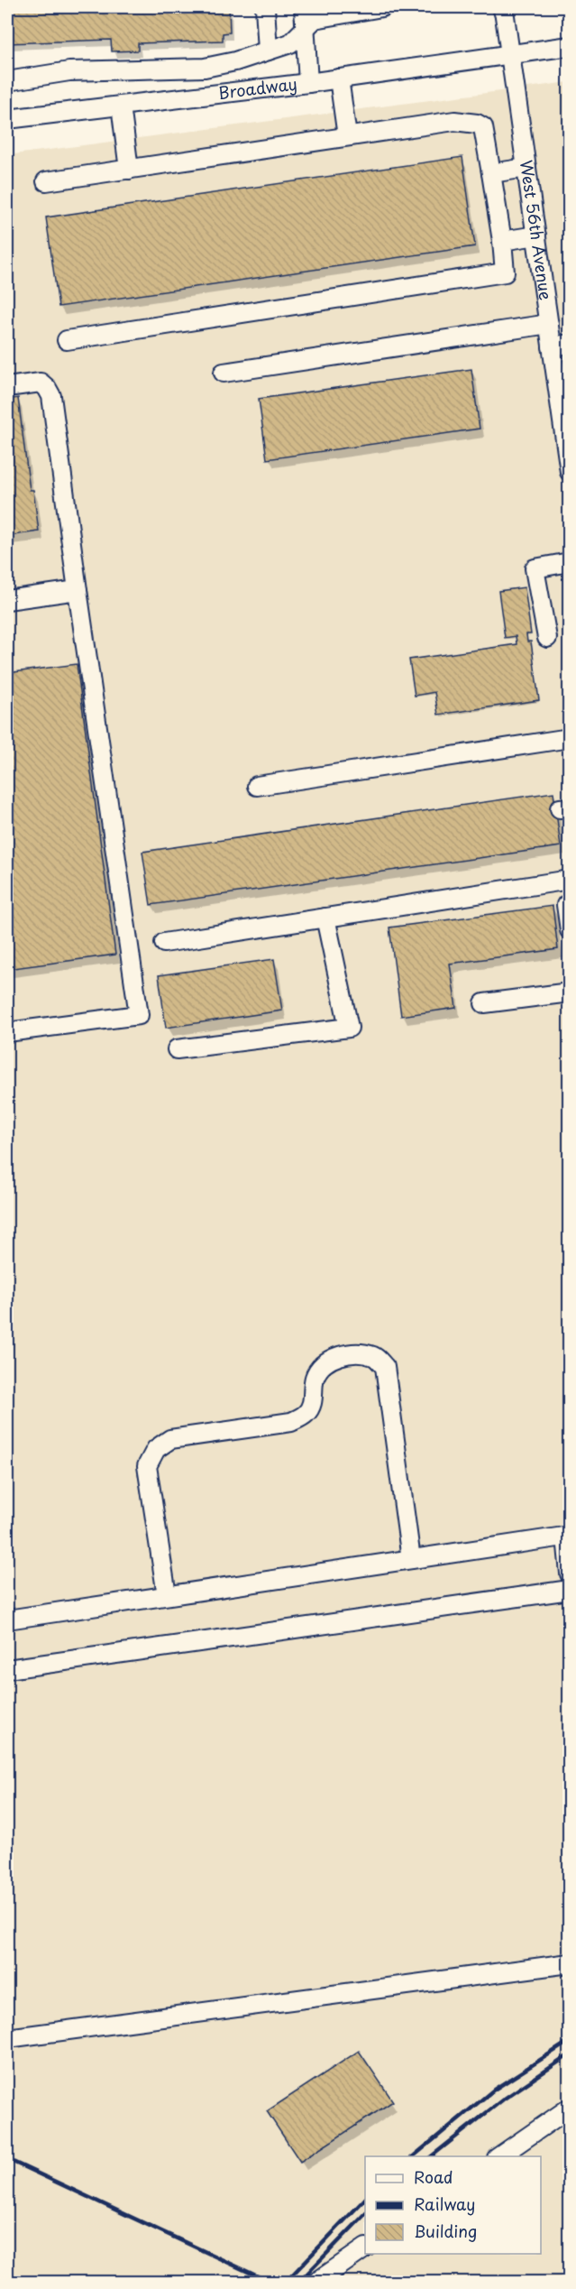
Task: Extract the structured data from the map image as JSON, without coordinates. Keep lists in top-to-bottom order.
{
  "streets": {
    "street": ["Broadway", "West 56th Avenue"]
  },
  "crossings": [
    ["Broadway", "West 56th Avenue"]
  ],
  "legend": ["Road", "Railway", "Building"]
}
